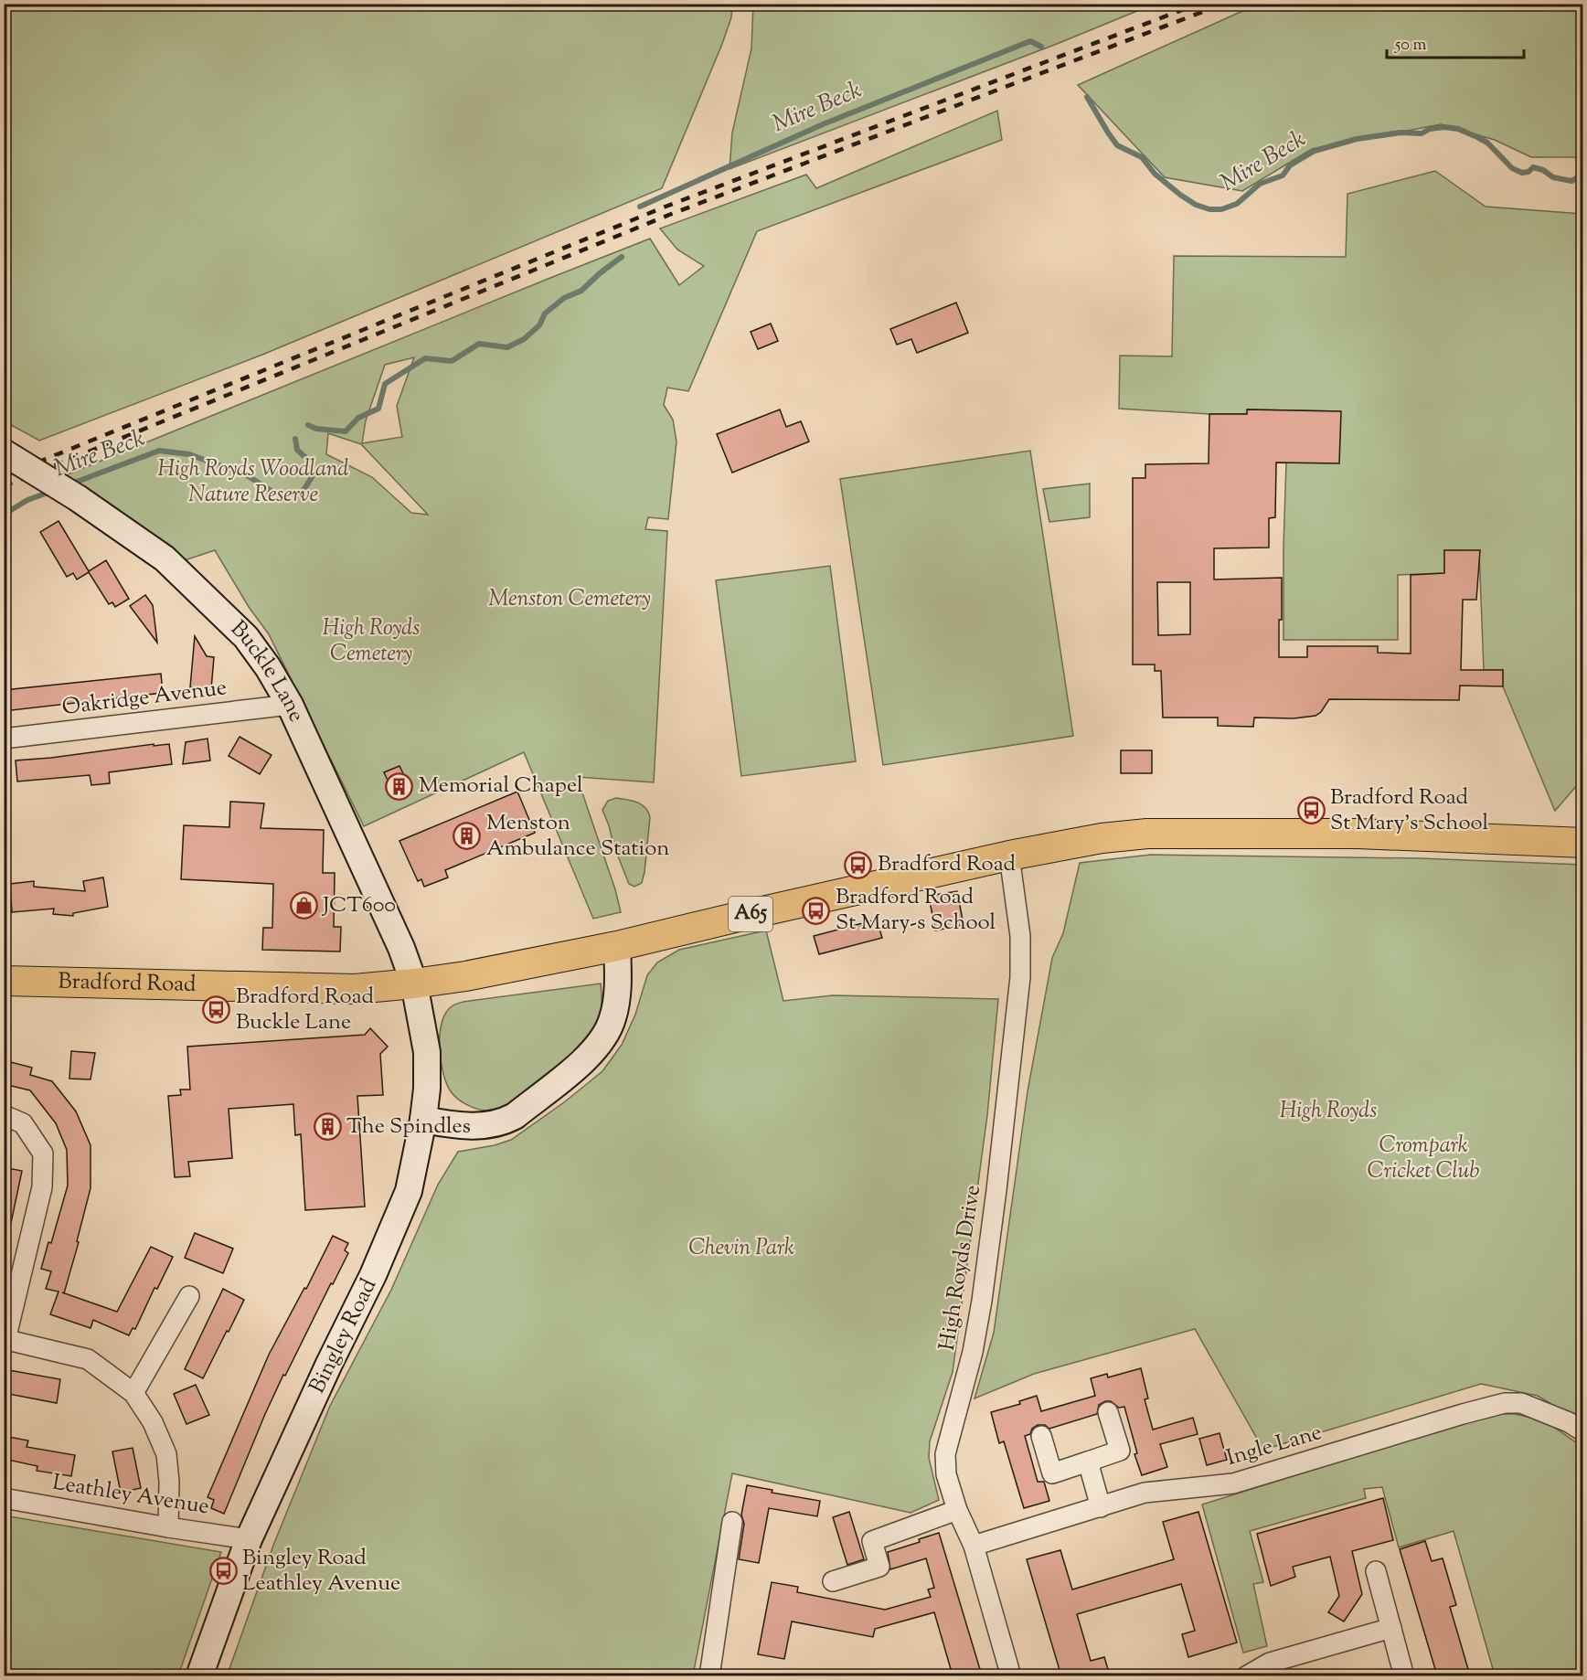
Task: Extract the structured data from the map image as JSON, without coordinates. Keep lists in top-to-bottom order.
{
  "streets": {
    "main road": ["A65", "Bradford Road"],
    "street": [
      "Buckle Lane",
      "Oakridge Avenue",
      "High Royds Drive",
      "Bingley Road",
      "Ingle Lane",
      "Leathley Avenue"
    ]
  },
  "crossings": [
    ["Buckle Lane", "Oakridge Avenue"],
    ["Buckle Lane", "Bradford Road"],
    ["Buckle Lane", "Bingley Road"],
    ["Bradford Road", "High Royds Drive"],
    ["Bradford Road", "Bingley Road"],
    ["High Royds Drive", "Ingle Lane"],
    ["Bingley Road", "Leathley Avenue"]
  ],
  "water": ["Mire Beck"],
  "parks": [
    "High Royds Woodland Nature Reserve",
    "Menston Cemetery",
    "High Royds Cemetery",
    "High Royds",
    "Crompark Cricket Club",
    "Chevin Park"
  ],
  "places": {
    "building": ["Memorial Chapel", "Menston Ambulance Station", "The Spindles"],
    "bus stop": [
      "Bradford Road St Mary's School",
      "Bradford Road",
      "Bradford Road St Mary-s School",
      "Bradford Road Buckle Lane",
      "Bingley Road Leathley Avenue"
    ],
    "shop": ["JCT600"]
  },
  "scale_bar": "50 m"
}
